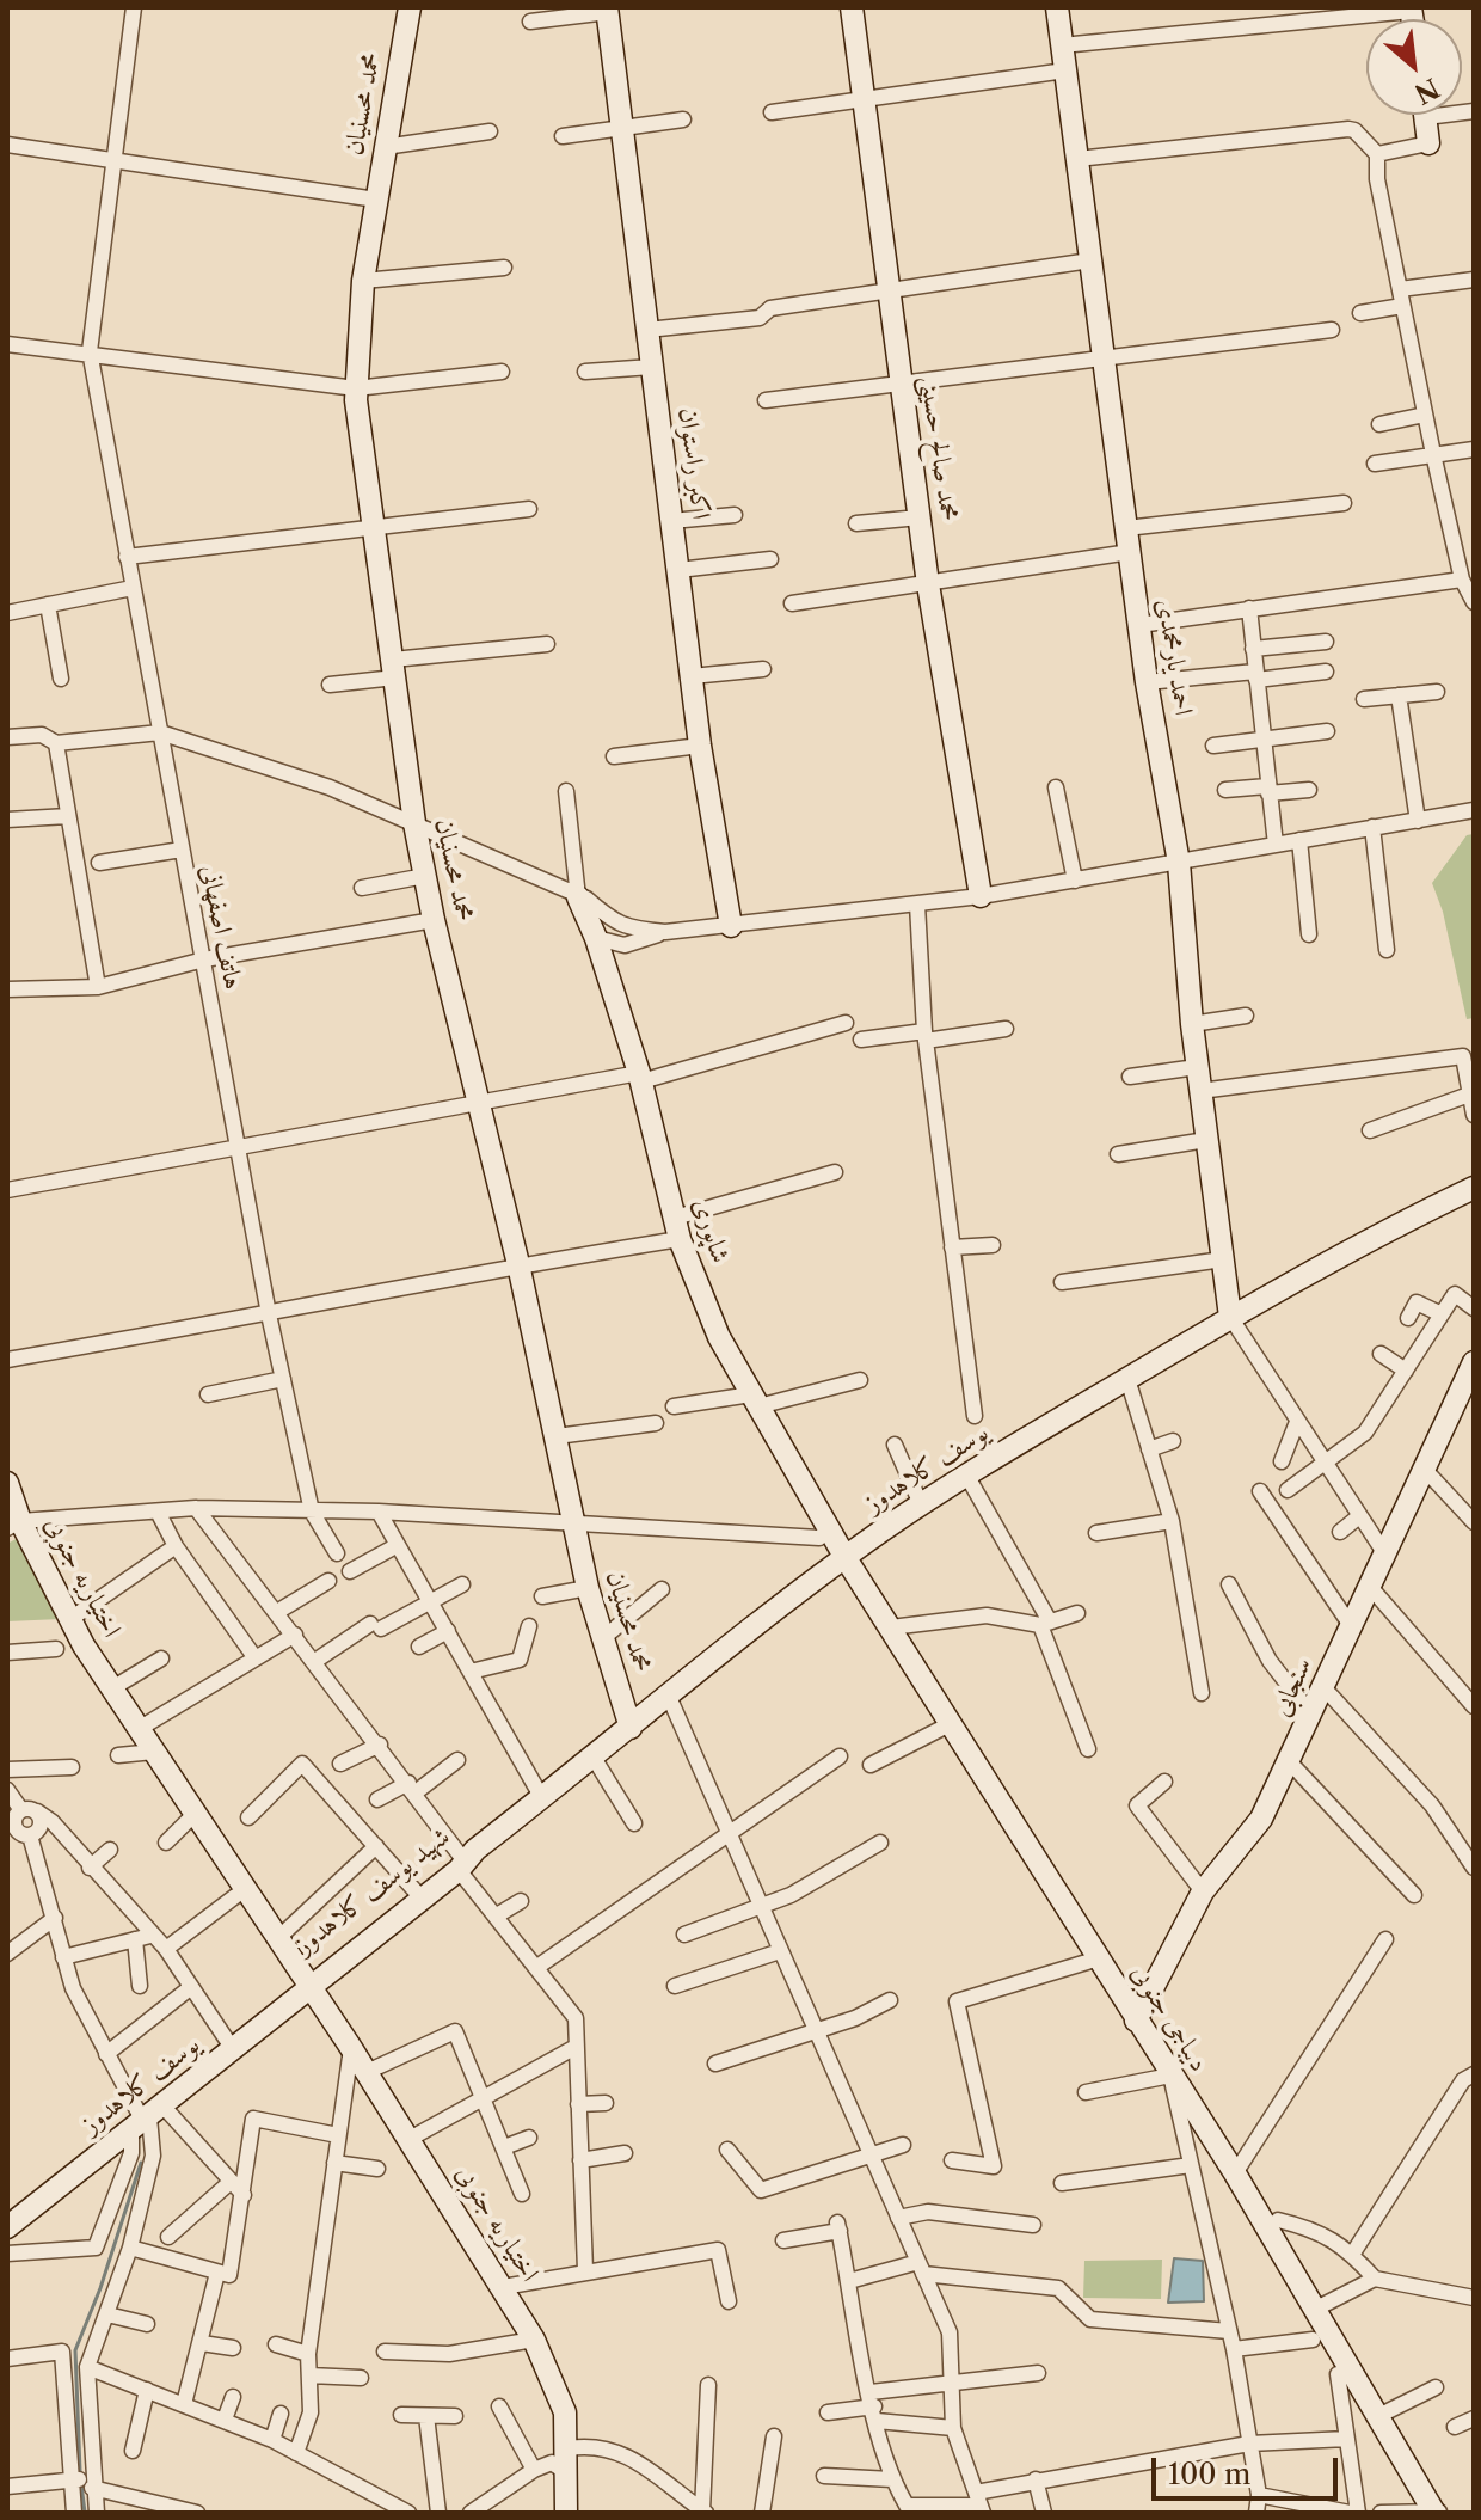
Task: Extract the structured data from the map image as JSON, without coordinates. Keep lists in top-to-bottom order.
{
  "streets": {
    "street": [
      "محمد محسنیان",
      "محمد صالح حسینی",
      "اکبر راستوان",
      "احمد یارمحمدی",
      "هاتف اصفهانی",
      "شاپوری",
      "یوسف کلاهدوز",
      "اختیاریه جنوبی",
      "سنجابی",
      "شهید یوسف کلاهدوز",
      "دیباجی جنوبی"
    ]
  },
  "crossings": [
    ["محمد محسنیان", "یوسف کلاهدوز"],
    ["احمد یارمحمدی", "یوسف کلاهدوز"],
    ["شاپوری", "یوسف کلاهدوز"],
    ["شاپوری", "دیباجی جنوبی"],
    ["یوسف کلاهدوز", "اختیاریه جنوبی"],
    ["یوسف کلاهدوز", "شهید یوسف کلاهدوز"],
    ["یوسف کلاهدوز", "دیباجی جنوبی"],
    ["اختیاریه جنوبی", "شهید یوسف کلاهدوز"],
    ["سنجابی", "دیباجی جنوبی"]
  ],
  "scale_bar": "100 m",
  "north": "bottom right"
}
